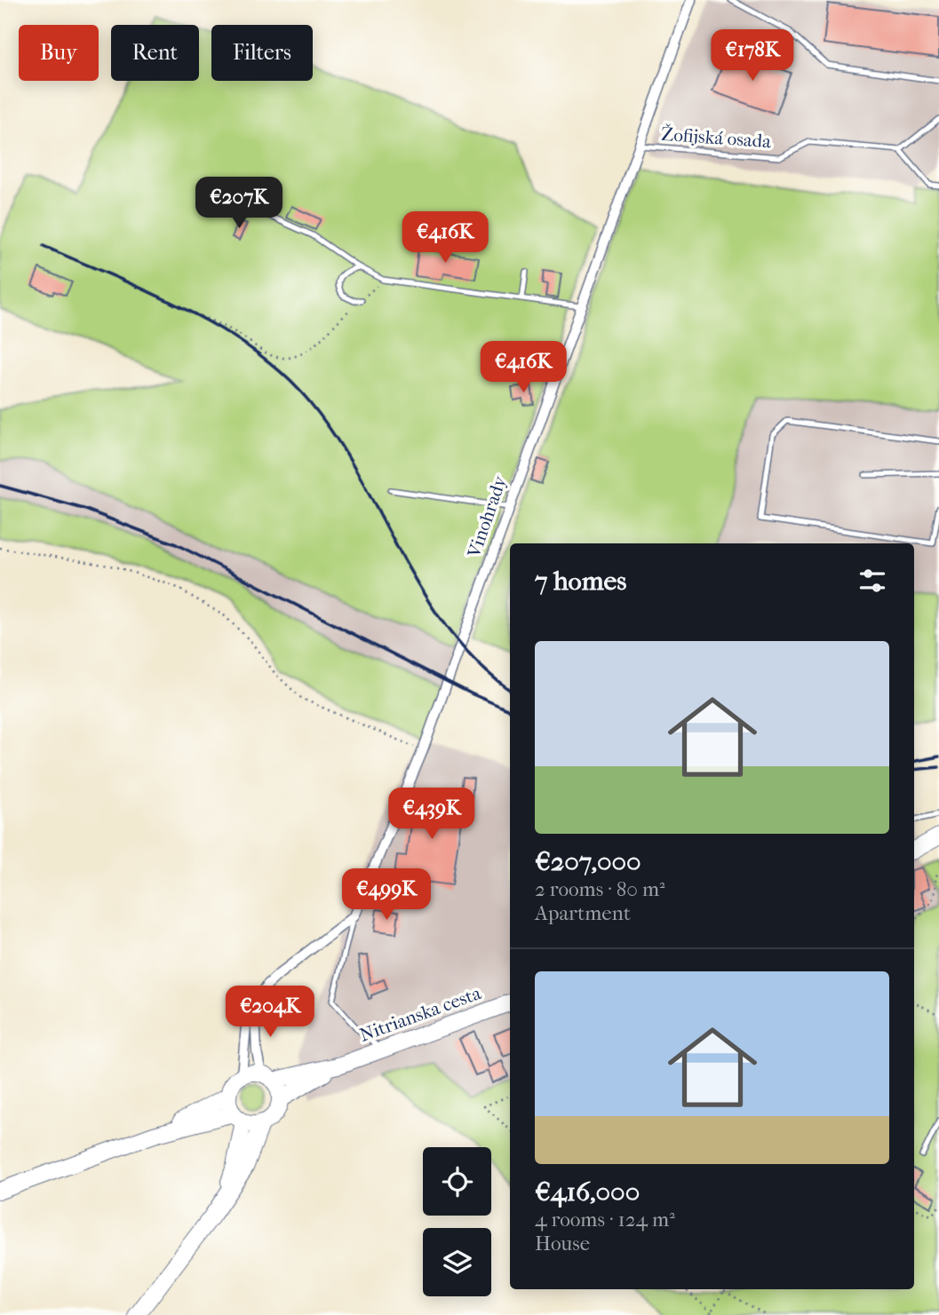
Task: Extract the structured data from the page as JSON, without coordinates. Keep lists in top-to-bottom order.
{
  "streets": {
    "main road": ["Nitrianska cesta"],
    "street": ["Vinohrady"],
    "lane": ["Žofijská osada"]
  },
  "crossings": [
    ["Žofijská osada", "Vinohrady"],
    ["Vinohrady", "Nitrianska cesta"]
  ],
  "page": {
    "chip": ["Buy", "Rent", "Filters"],
    "price": [
      "€178K",
      "€207K",
      "€416K",
      "€416K",
      "€439K",
      "€499K",
      "€204K"
    ],
    "heading": "7 homes",
    "list": [
      {
        "name": "€207,000",
        "note": "2 rooms · 80 m² · Apartment"
      },
      {
        "name": "€416,000",
        "note": "4 rooms · 124 m² · House"
      }
    ]
  }
}
